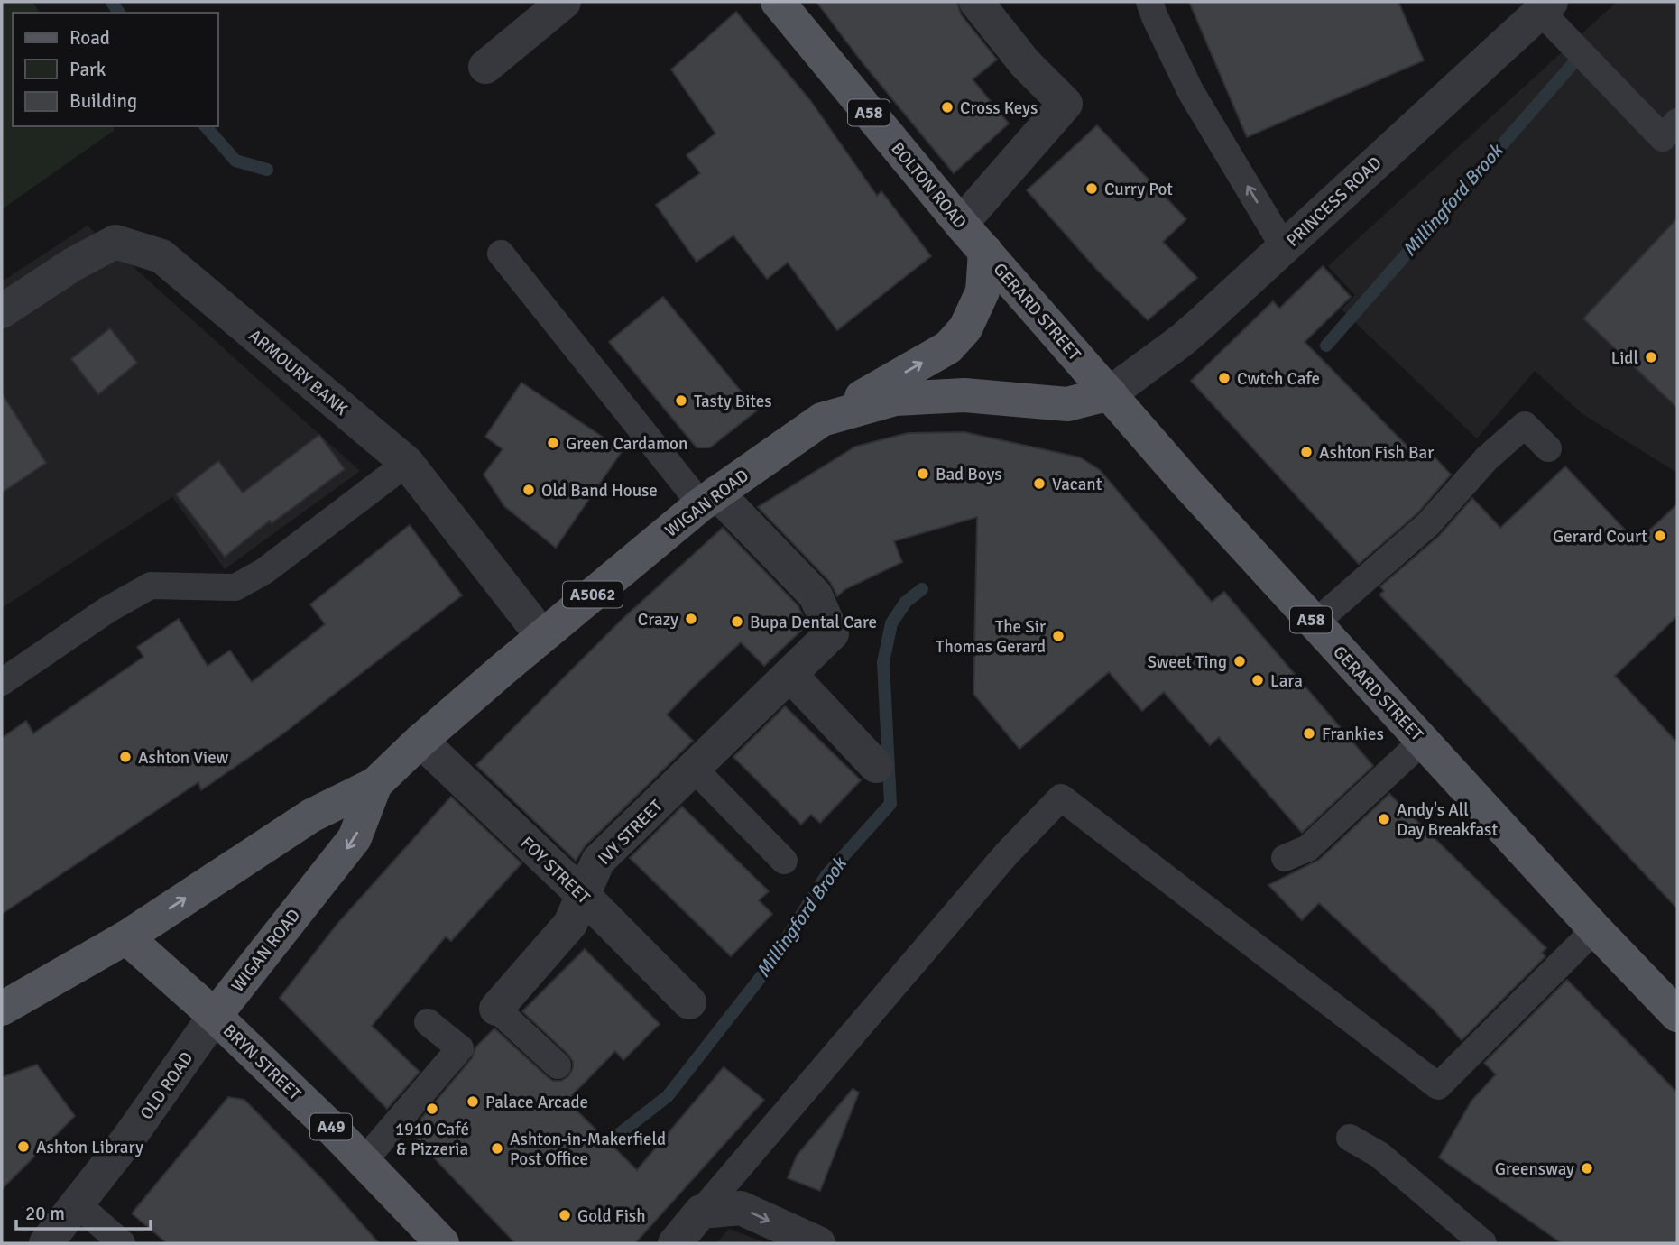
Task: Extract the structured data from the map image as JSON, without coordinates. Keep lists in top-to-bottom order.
{
  "streets": {
    "main road": [
      "A58",
      "BOLTON ROAD",
      "GERARD STREET",
      "WIGAN ROAD",
      "A5062",
      "BRYN STREET",
      "A49"
    ],
    "street": [
      "PRINCESS ROAD",
      "ARMOURY BANK",
      "IVY STREET",
      "FOY STREET",
      "OLD ROAD"
    ]
  },
  "crossings": [
    ["BOLTON ROAD", "GERARD STREET"],
    ["BOLTON ROAD", "A5062"],
    ["PRINCESS ROAD", "GERARD STREET"],
    ["PRINCESS ROAD", "WIGAN ROAD"],
    ["GERARD STREET", "WIGAN ROAD"],
    ["GERARD STREET", "A5062"],
    ["ARMOURY BANK", "WIGAN ROAD"],
    ["WIGAN ROAD", "A5062"],
    ["WIGAN ROAD", "IVY STREET"],
    ["WIGAN ROAD", "FOY STREET"],
    ["WIGAN ROAD", "BRYN STREET"],
    ["WIGAN ROAD", "OLD ROAD"],
    ["WIGAN ROAD", "A49"],
    ["IVY STREET", "FOY STREET"],
    ["BRYN STREET", "OLD ROAD"],
    ["BRYN STREET", "A49"],
    ["OLD ROAD", "A49"]
  ],
  "water": ["Millingford Brook"],
  "places": [
    "Cross Keys",
    "Curry Pot",
    "Lidl",
    "Cwtch Cafe",
    "Tasty Bites",
    "Green Cardamon",
    "Ashton Fish Bar",
    "Bad Boys",
    "Vacant",
    "Old Band House",
    "Gerard Court",
    "Crazy",
    "Bupa Dental Care",
    "The Sir Thomas Gerard",
    "Sweet Ting",
    "Lara",
    "Frankies",
    "Ashton View",
    "Andy's All Day Breakfast",
    "Palace Arcade",
    "1910 Café & Pizzeria",
    "Ashton Library",
    "Ashton-in-Makerfield Post Office",
    "Greensway",
    "Gold Fish"
  ],
  "legend": ["Road", "Park", "Building"],
  "scale_bar": "20 m"
}
